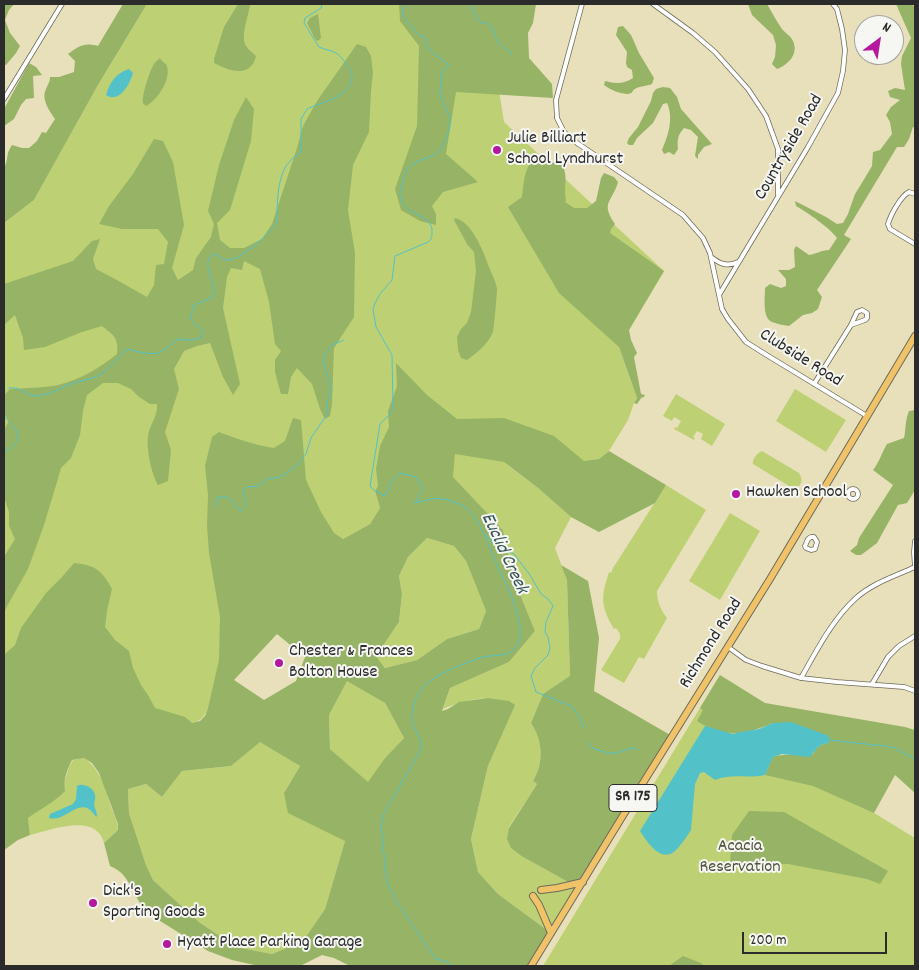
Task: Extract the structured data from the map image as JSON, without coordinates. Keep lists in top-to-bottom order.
{
  "streets": {
    "main road": ["Richmond Road", "SR 175"],
    "street": ["Countryside Road", "Clubside Road"]
  },
  "crossings": [
    ["Countryside Road", "Clubside Road"],
    ["Clubside Road", "Richmond Road"]
  ],
  "water": ["Euclid Creek"],
  "parks": ["Acacia Reservation"],
  "places": [
    "Julie Billiart School Lyndhurst",
    "Hawken School",
    "Chester & Frances Bolton House",
    "Dick's Sporting Goods",
    "Hyatt Place Parking Garage"
  ],
  "scale_bar": "200 m",
  "north": "top right"
}
